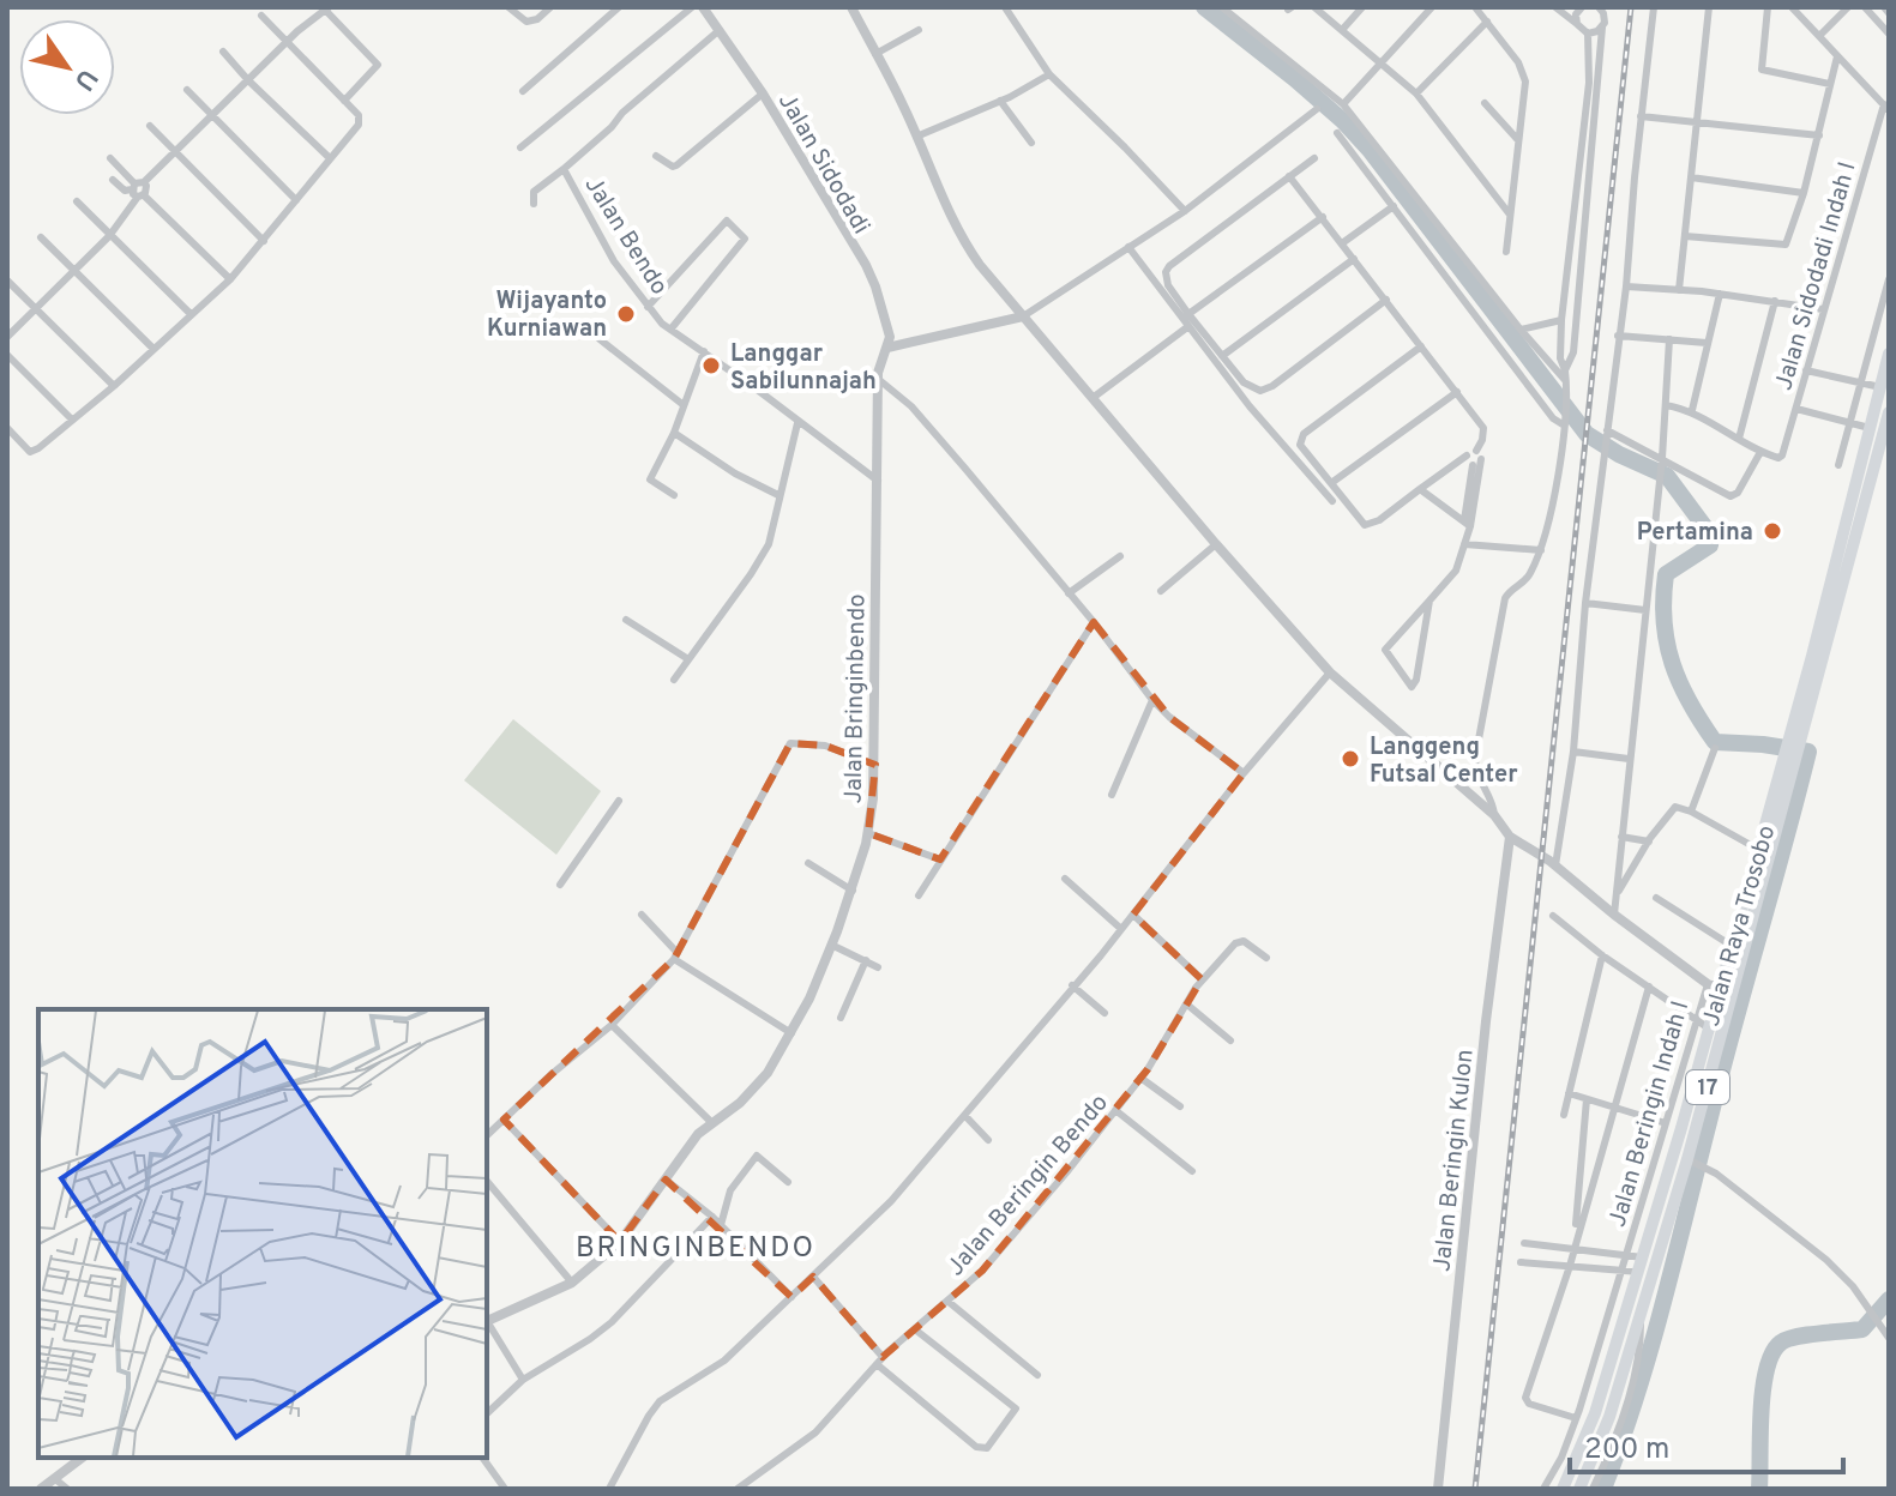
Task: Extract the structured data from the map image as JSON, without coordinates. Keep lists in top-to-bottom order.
{
  "streets": {
    "highway": ["Jalan Raya Trosobo", "17"],
    "street": [
      "Jalan Sidodadi",
      "Jalan Bendo",
      "Jalan Sidodadi Indah I",
      "Jalan Bringinbendo",
      "Jalan Beringin Indah I",
      "Jalan Beringin Kulon",
      "Jalan Beringin Bendo"
    ]
  },
  "crossings": [
    ["Jalan Sidodadi", "Jalan Bendo"],
    ["Jalan Sidodadi", "Jalan Bringinbendo"],
    ["Jalan Bendo", "Jalan Bringinbendo"],
    ["Jalan Raya Trosobo", "Jalan Beringin Indah I"]
  ],
  "districts": ["BRINGINBENDO"],
  "places": [
    "Wijayanto Kurniawan",
    "Langgar Sabilunnajah",
    "Pertamina",
    "Langgeng Futsal Center"
  ],
  "scale_bar": "200 m",
  "north": "bottom right"
}
